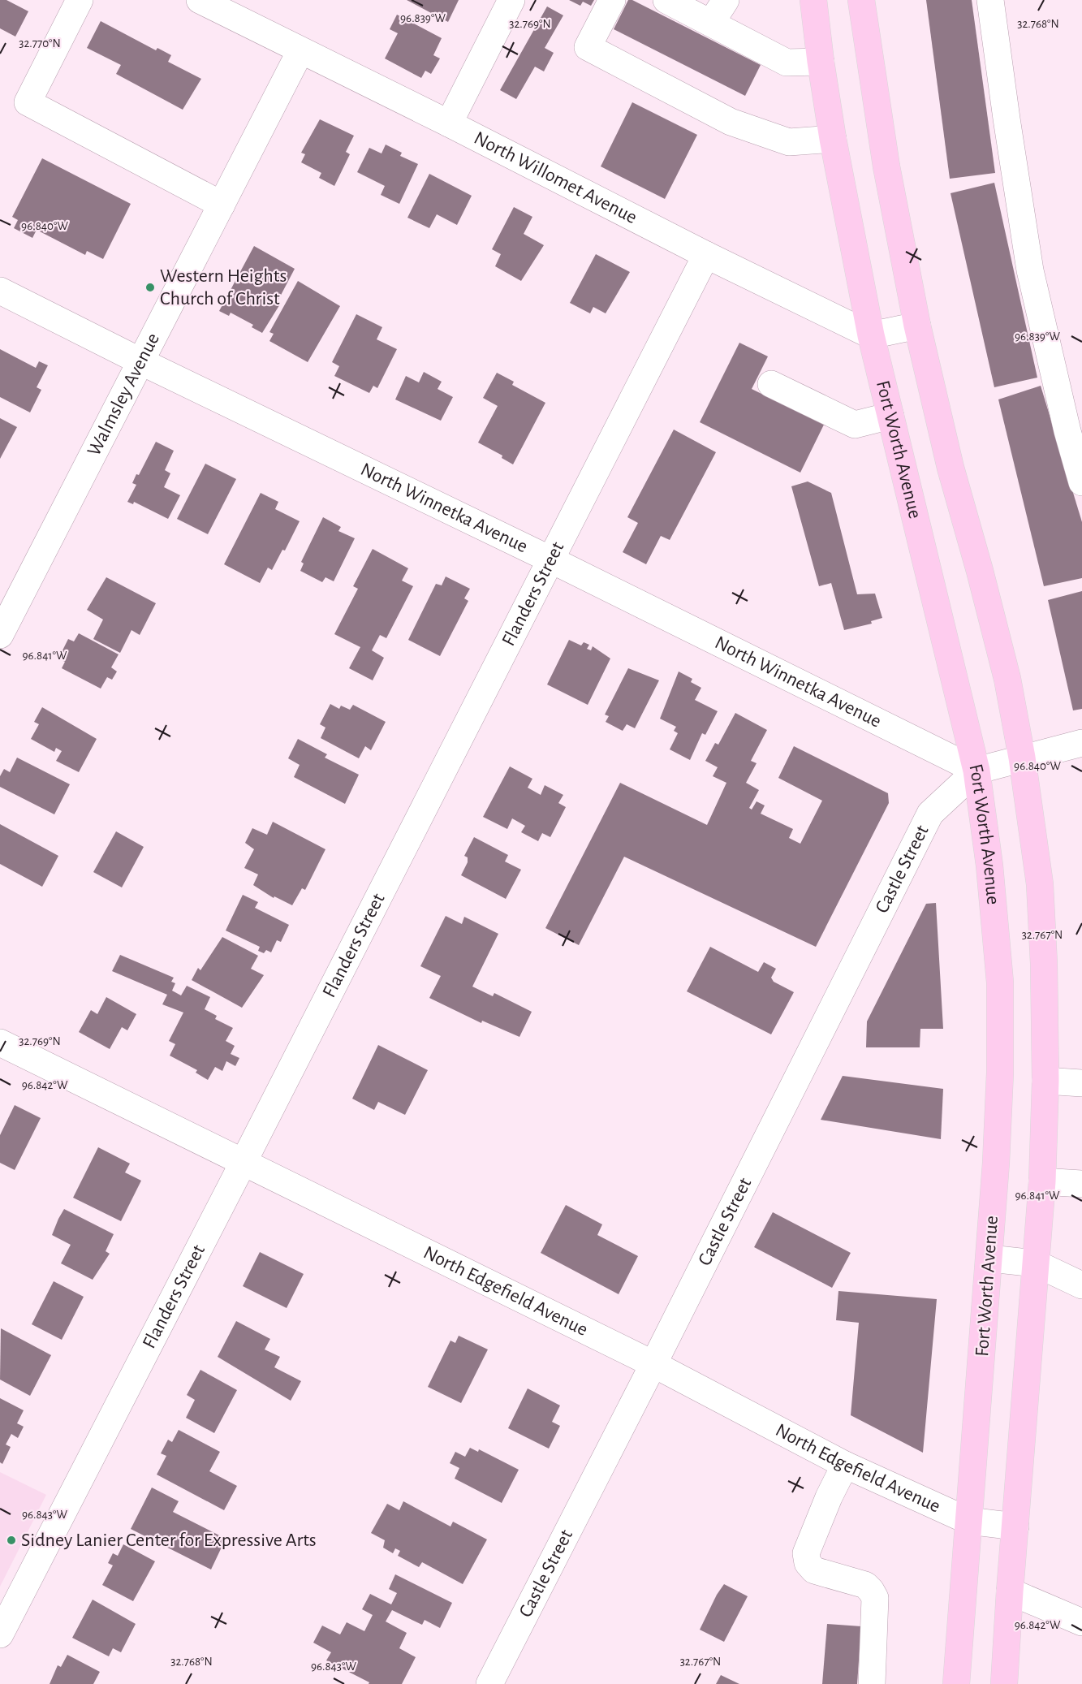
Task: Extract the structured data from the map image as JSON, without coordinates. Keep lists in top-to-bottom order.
{
  "streets": {
    "main road": ["Fort Worth Avenue"],
    "street": [
      "North Willomet Avenue",
      "Walmsley Avenue",
      "North Winnetka Avenue",
      "Flanders Street",
      "Castle Street",
      "North Edgefield Avenue"
    ]
  },
  "crossings": [
    ["North Willomet Avenue", "Walmsley Avenue"],
    ["North Willomet Avenue", "Fort Worth Avenue"],
    ["North Willomet Avenue", "Flanders Street"],
    ["Walmsley Avenue", "North Winnetka Avenue"],
    ["Fort Worth Avenue", "North Winnetka Avenue"],
    ["Fort Worth Avenue", "Castle Street"],
    ["Fort Worth Avenue", "North Edgefield Avenue"],
    ["North Winnetka Avenue", "Flanders Street"],
    ["North Winnetka Avenue", "Castle Street"],
    ["Flanders Street", "North Edgefield Avenue"],
    ["Castle Street", "North Edgefield Avenue"]
  ],
  "places": ["Western Heights Church of Christ", "Sidney Lanier Center for Expressive Arts"],
  "coordinates": [
    "96.839°W",
    "32.769°N",
    "32.768°N",
    "32.770°N",
    "96.840°W",
    "96.841°W",
    "32.767°N",
    "96.842°W",
    "96.843°W"
  ]
}
